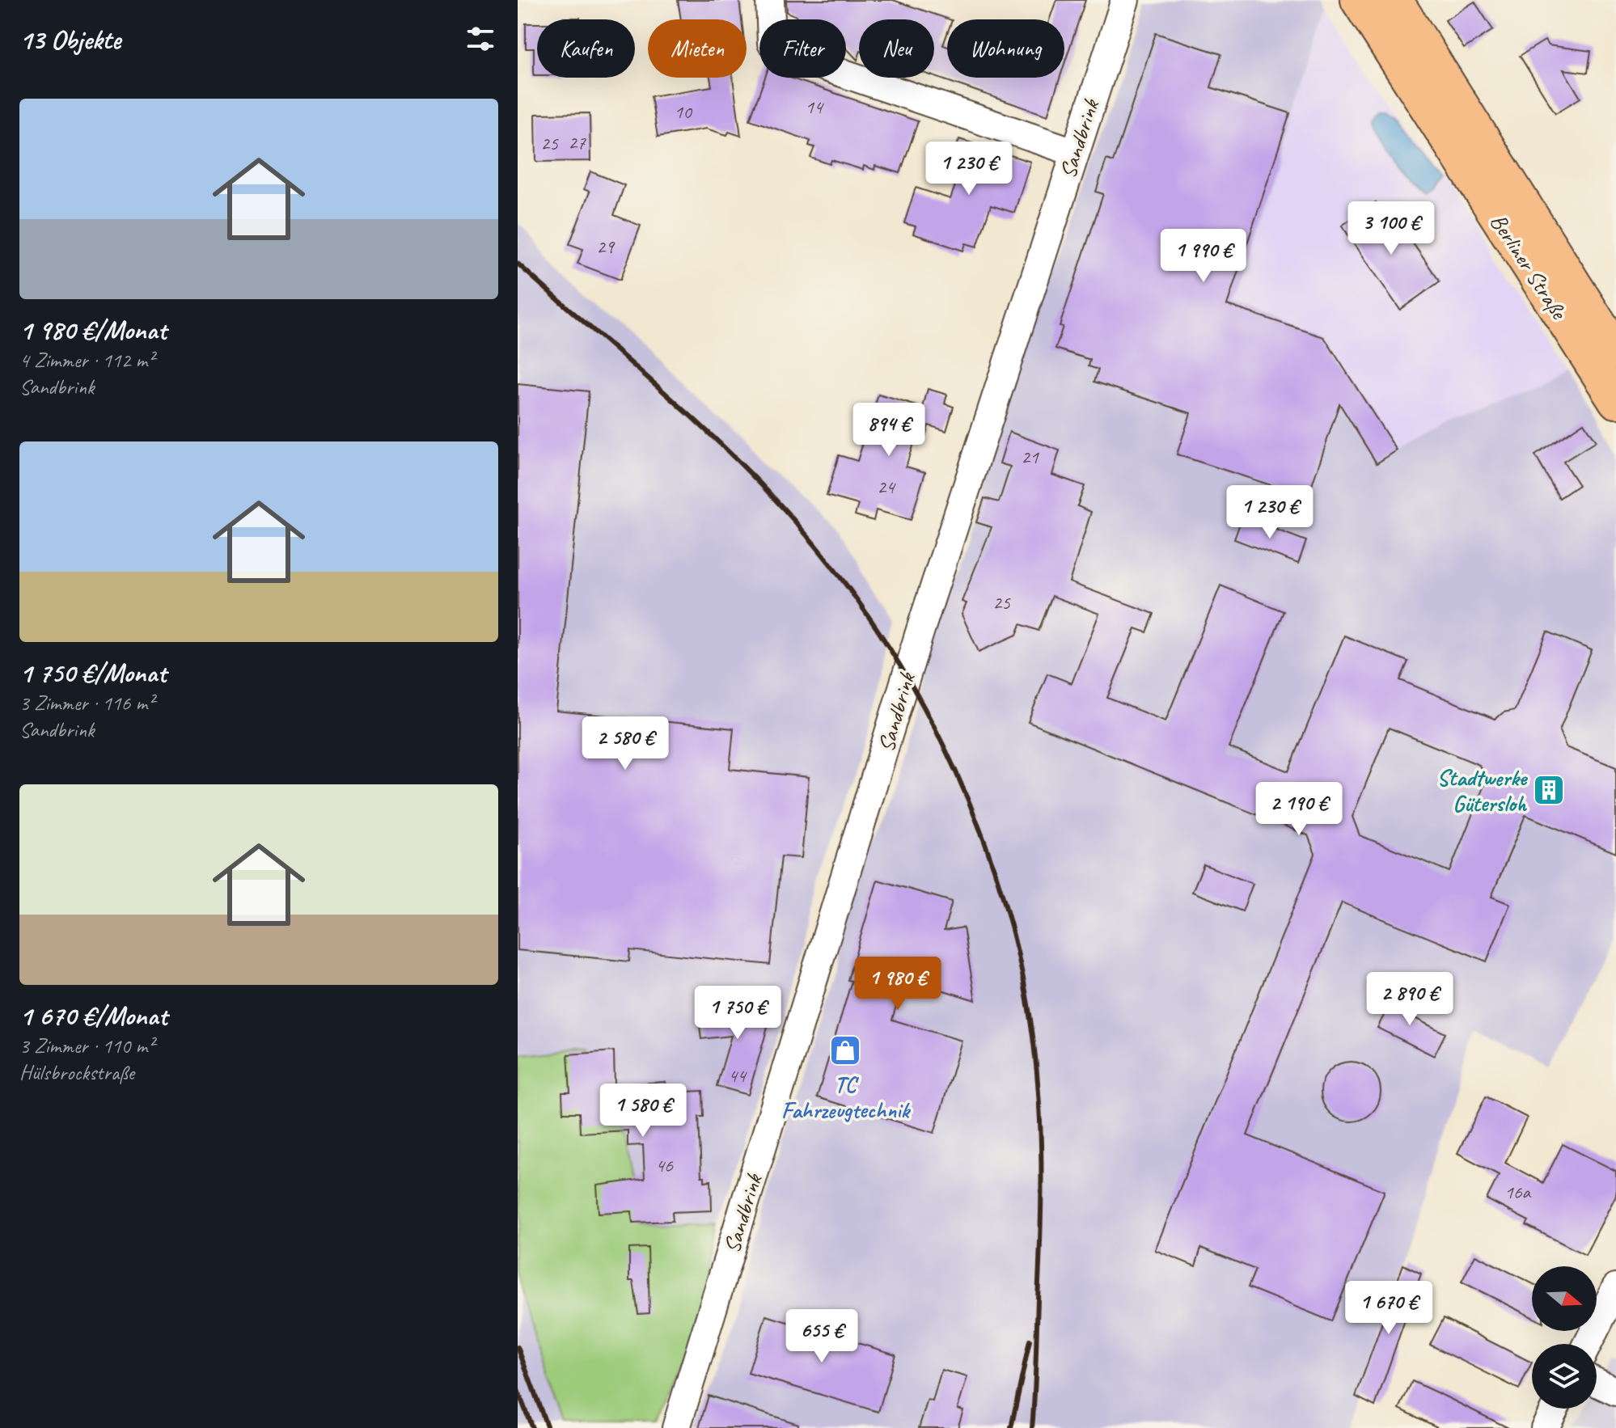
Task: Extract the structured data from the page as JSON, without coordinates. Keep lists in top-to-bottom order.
{
  "streets": {
    "main road": ["Berliner Straße"],
    "street": ["Sandbrink"]
  },
  "places": {
    "building": ["Stadtwerke Gütersloh"],
    "shop": ["TC Fahrzeugtechnik"]
  },
  "house_numbers": [
    "14",
    "10",
    "27",
    "25",
    "29",
    "21",
    "24",
    "25",
    "44",
    "46",
    "16a"
  ],
  "north": "right",
  "page": {
    "heading": "13 Objekte",
    "chip": [
      "Kaufen",
      "Mieten",
      "Filter",
      "Neu",
      "Wohnung"
    ],
    "list": [
      {
        "name": "1 980 €/Monat",
        "note": "4 Zimmer · 112 m² · Sandbrink"
      },
      {
        "name": "1 750 €/Monat",
        "note": "3 Zimmer · 116 m² · Sandbrink"
      },
      {
        "name": "1 670 €/Monat",
        "note": "3 Zimmer · 110 m² · Hülsbrockstraße"
      }
    ],
    "price": [
      "1 230 €",
      "3 100 €",
      "1 990 €",
      "894 €",
      "1 230 €",
      "2 580 €",
      "2 190 €",
      "1 980 €",
      "2 890 €",
      "1 750 €",
      "1 580 €",
      "1 670 €",
      "655 €"
    ]
  }
}
